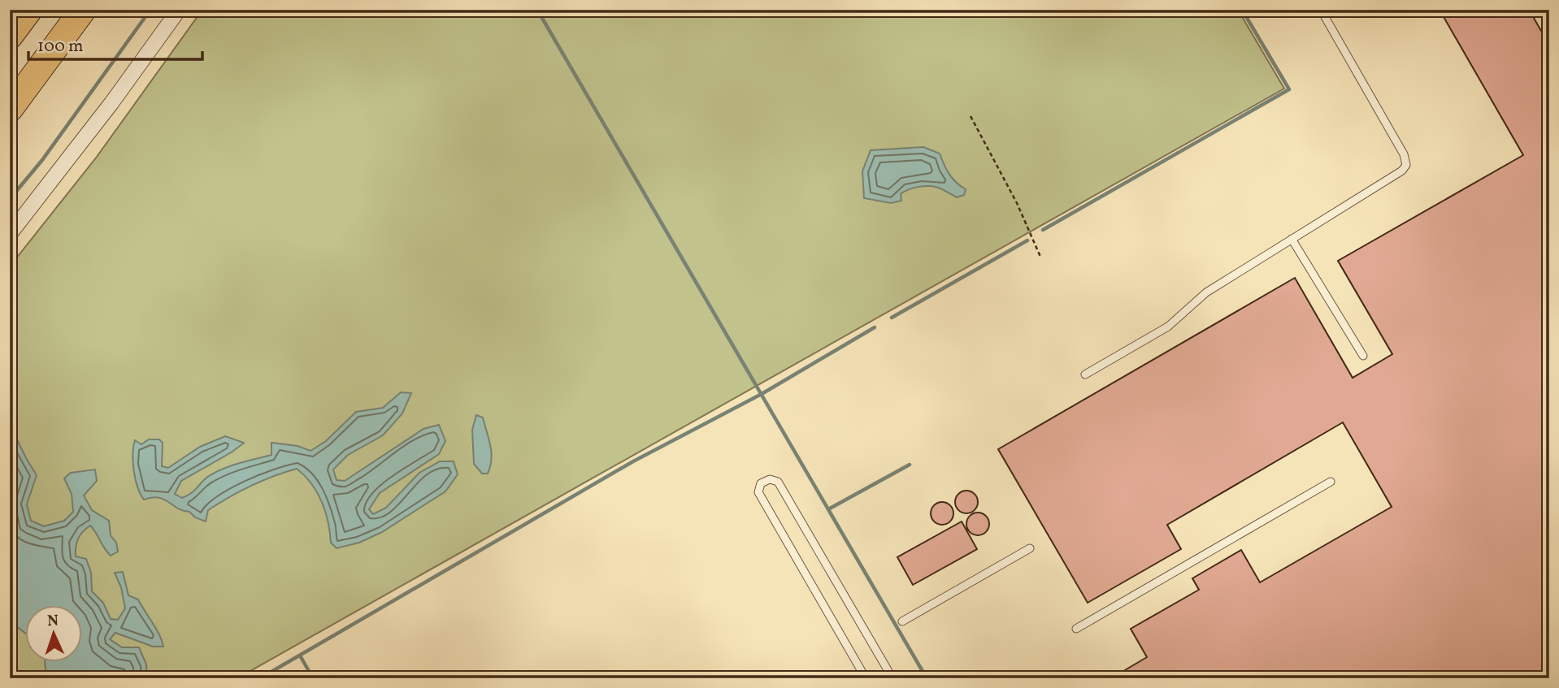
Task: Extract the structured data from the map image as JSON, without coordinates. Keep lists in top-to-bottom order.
{
  "scale_bar": "100 m",
  "north": "top"
}
